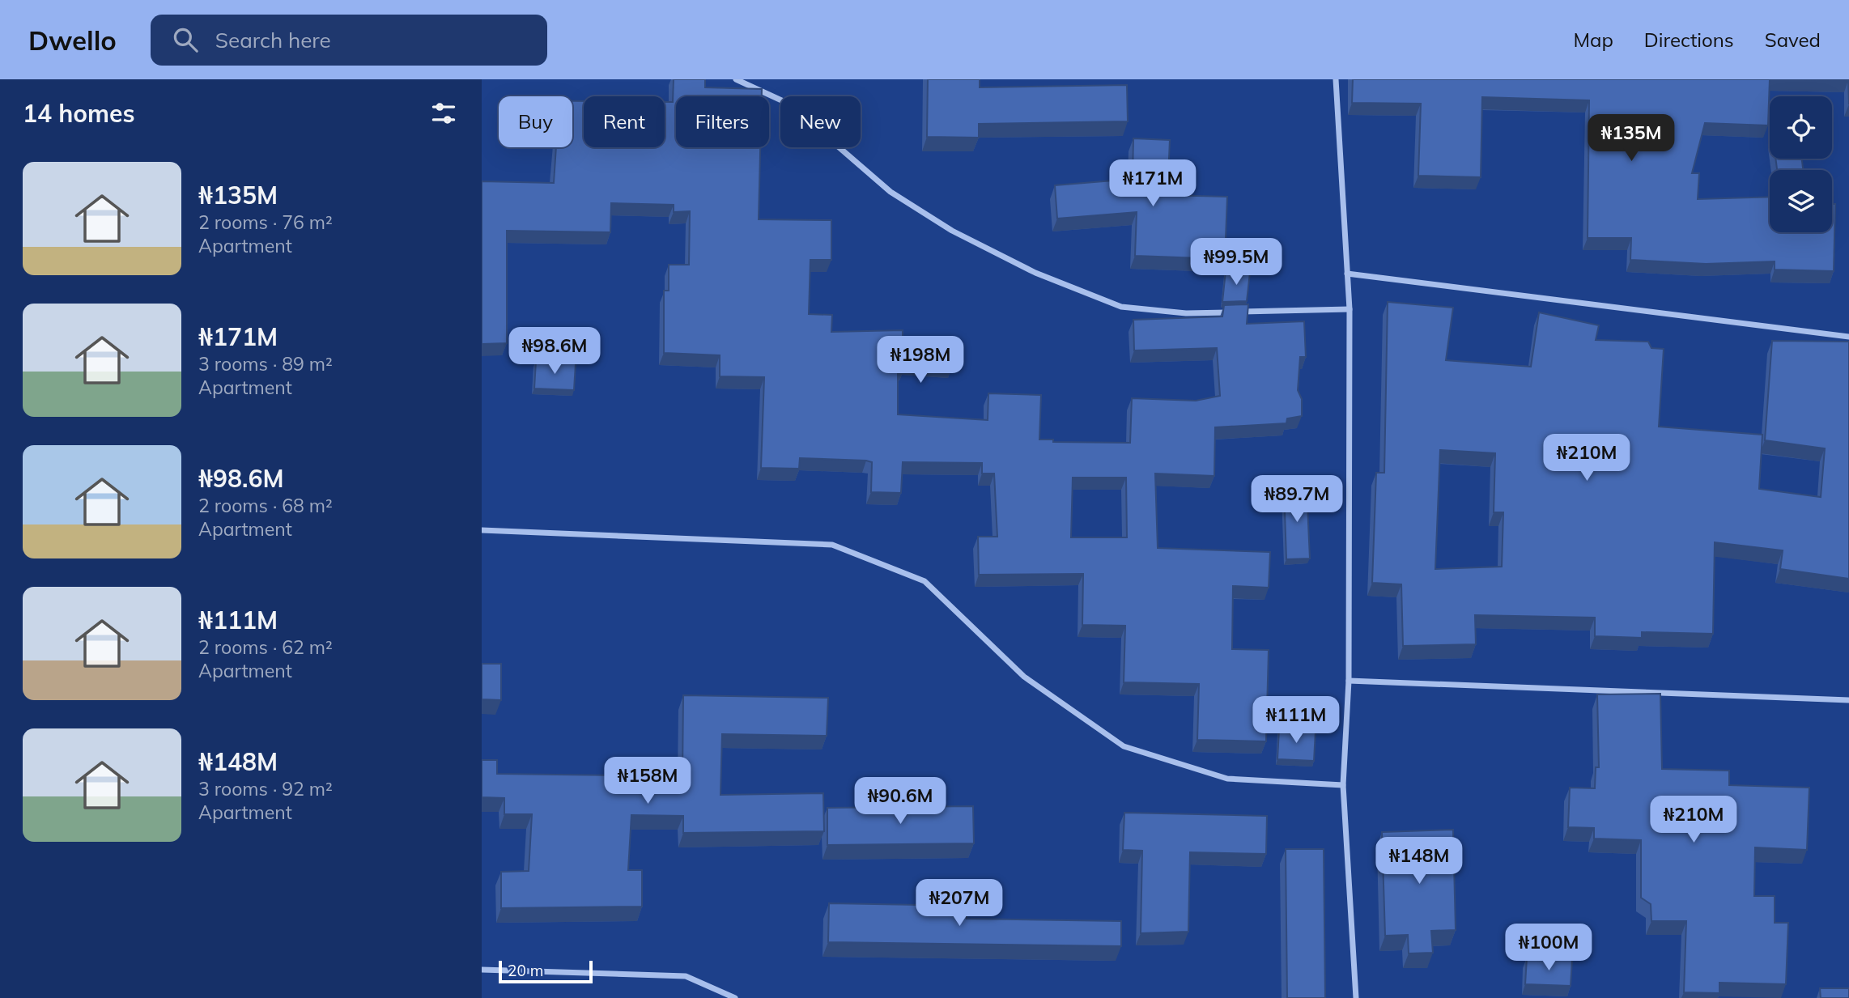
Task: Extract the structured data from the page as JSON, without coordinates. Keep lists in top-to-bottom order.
{
  "scale_bar": "20 m",
  "page": {
    "header": "Dwello",
    "search": "Search here",
    "nav": ["Map", "Directions", "Saved"],
    "heading": "14 homes",
    "chip": [
      "Buy",
      "Rent",
      "Filters",
      "New"
    ],
    "price": [
      "₦135M",
      "₦171M",
      "₦99.5M",
      "₦98.6M",
      "₦198M",
      "₦210M",
      "₦89.7M",
      "₦111M",
      "₦158M",
      "₦90.6M",
      "₦210M",
      "₦148M",
      "₦207M",
      "₦100M"
    ],
    "list": [
      {
        "name": "₦135M",
        "note": "2 rooms · 76 m² · Apartment"
      },
      {
        "name": "₦171M",
        "note": "3 rooms · 89 m² · Apartment"
      },
      {
        "name": "₦98.6M",
        "note": "2 rooms · 68 m² · Apartment"
      },
      {
        "name": "₦111M",
        "note": "2 rooms · 62 m² · Apartment"
      },
      {
        "name": "₦148M",
        "note": "3 rooms · 92 m² · Apartment"
      }
    ],
    "scale": "20 m"
  }
}
